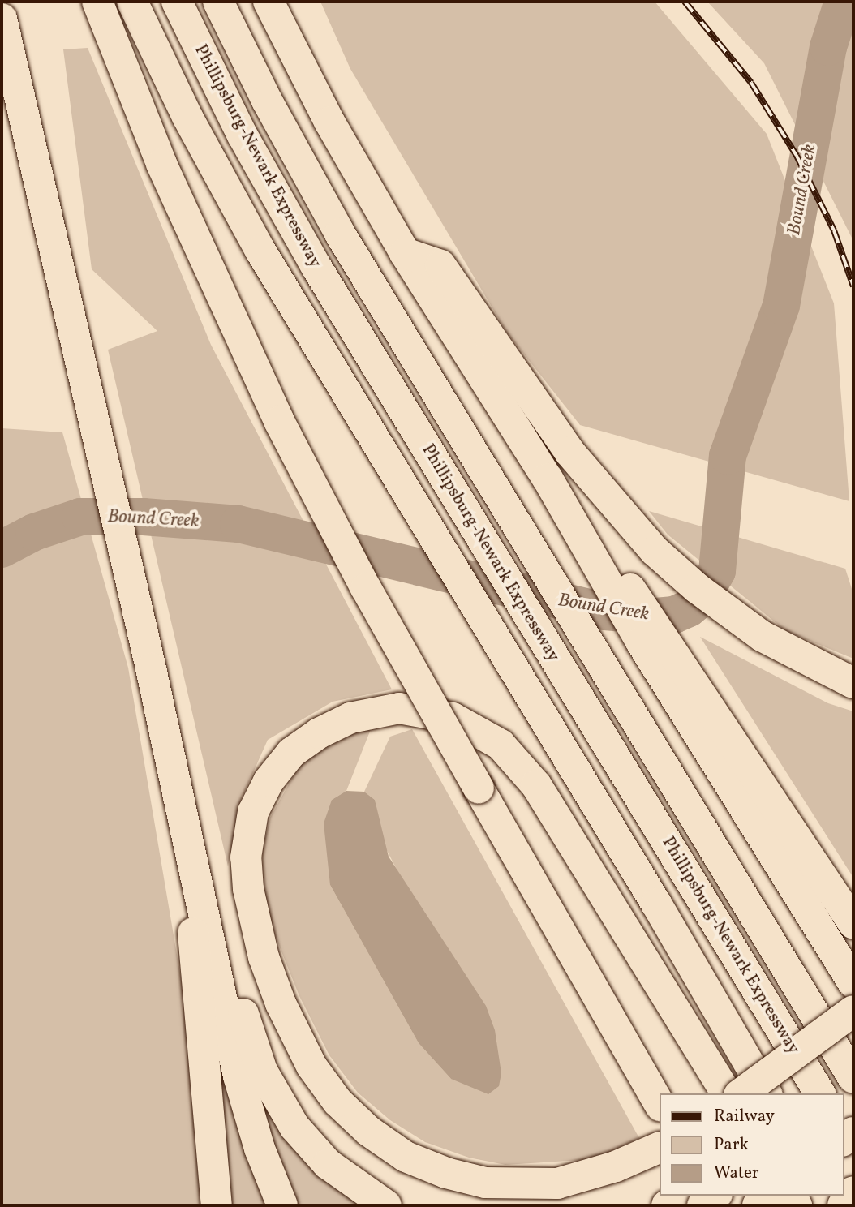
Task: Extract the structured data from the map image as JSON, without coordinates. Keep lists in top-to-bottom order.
{
  "streets": {
    "highway": ["Phillipsburg-Newark Expressway"]
  },
  "water": ["Bound Creek"],
  "legend": ["Railway", "Park", "Water"]
}
